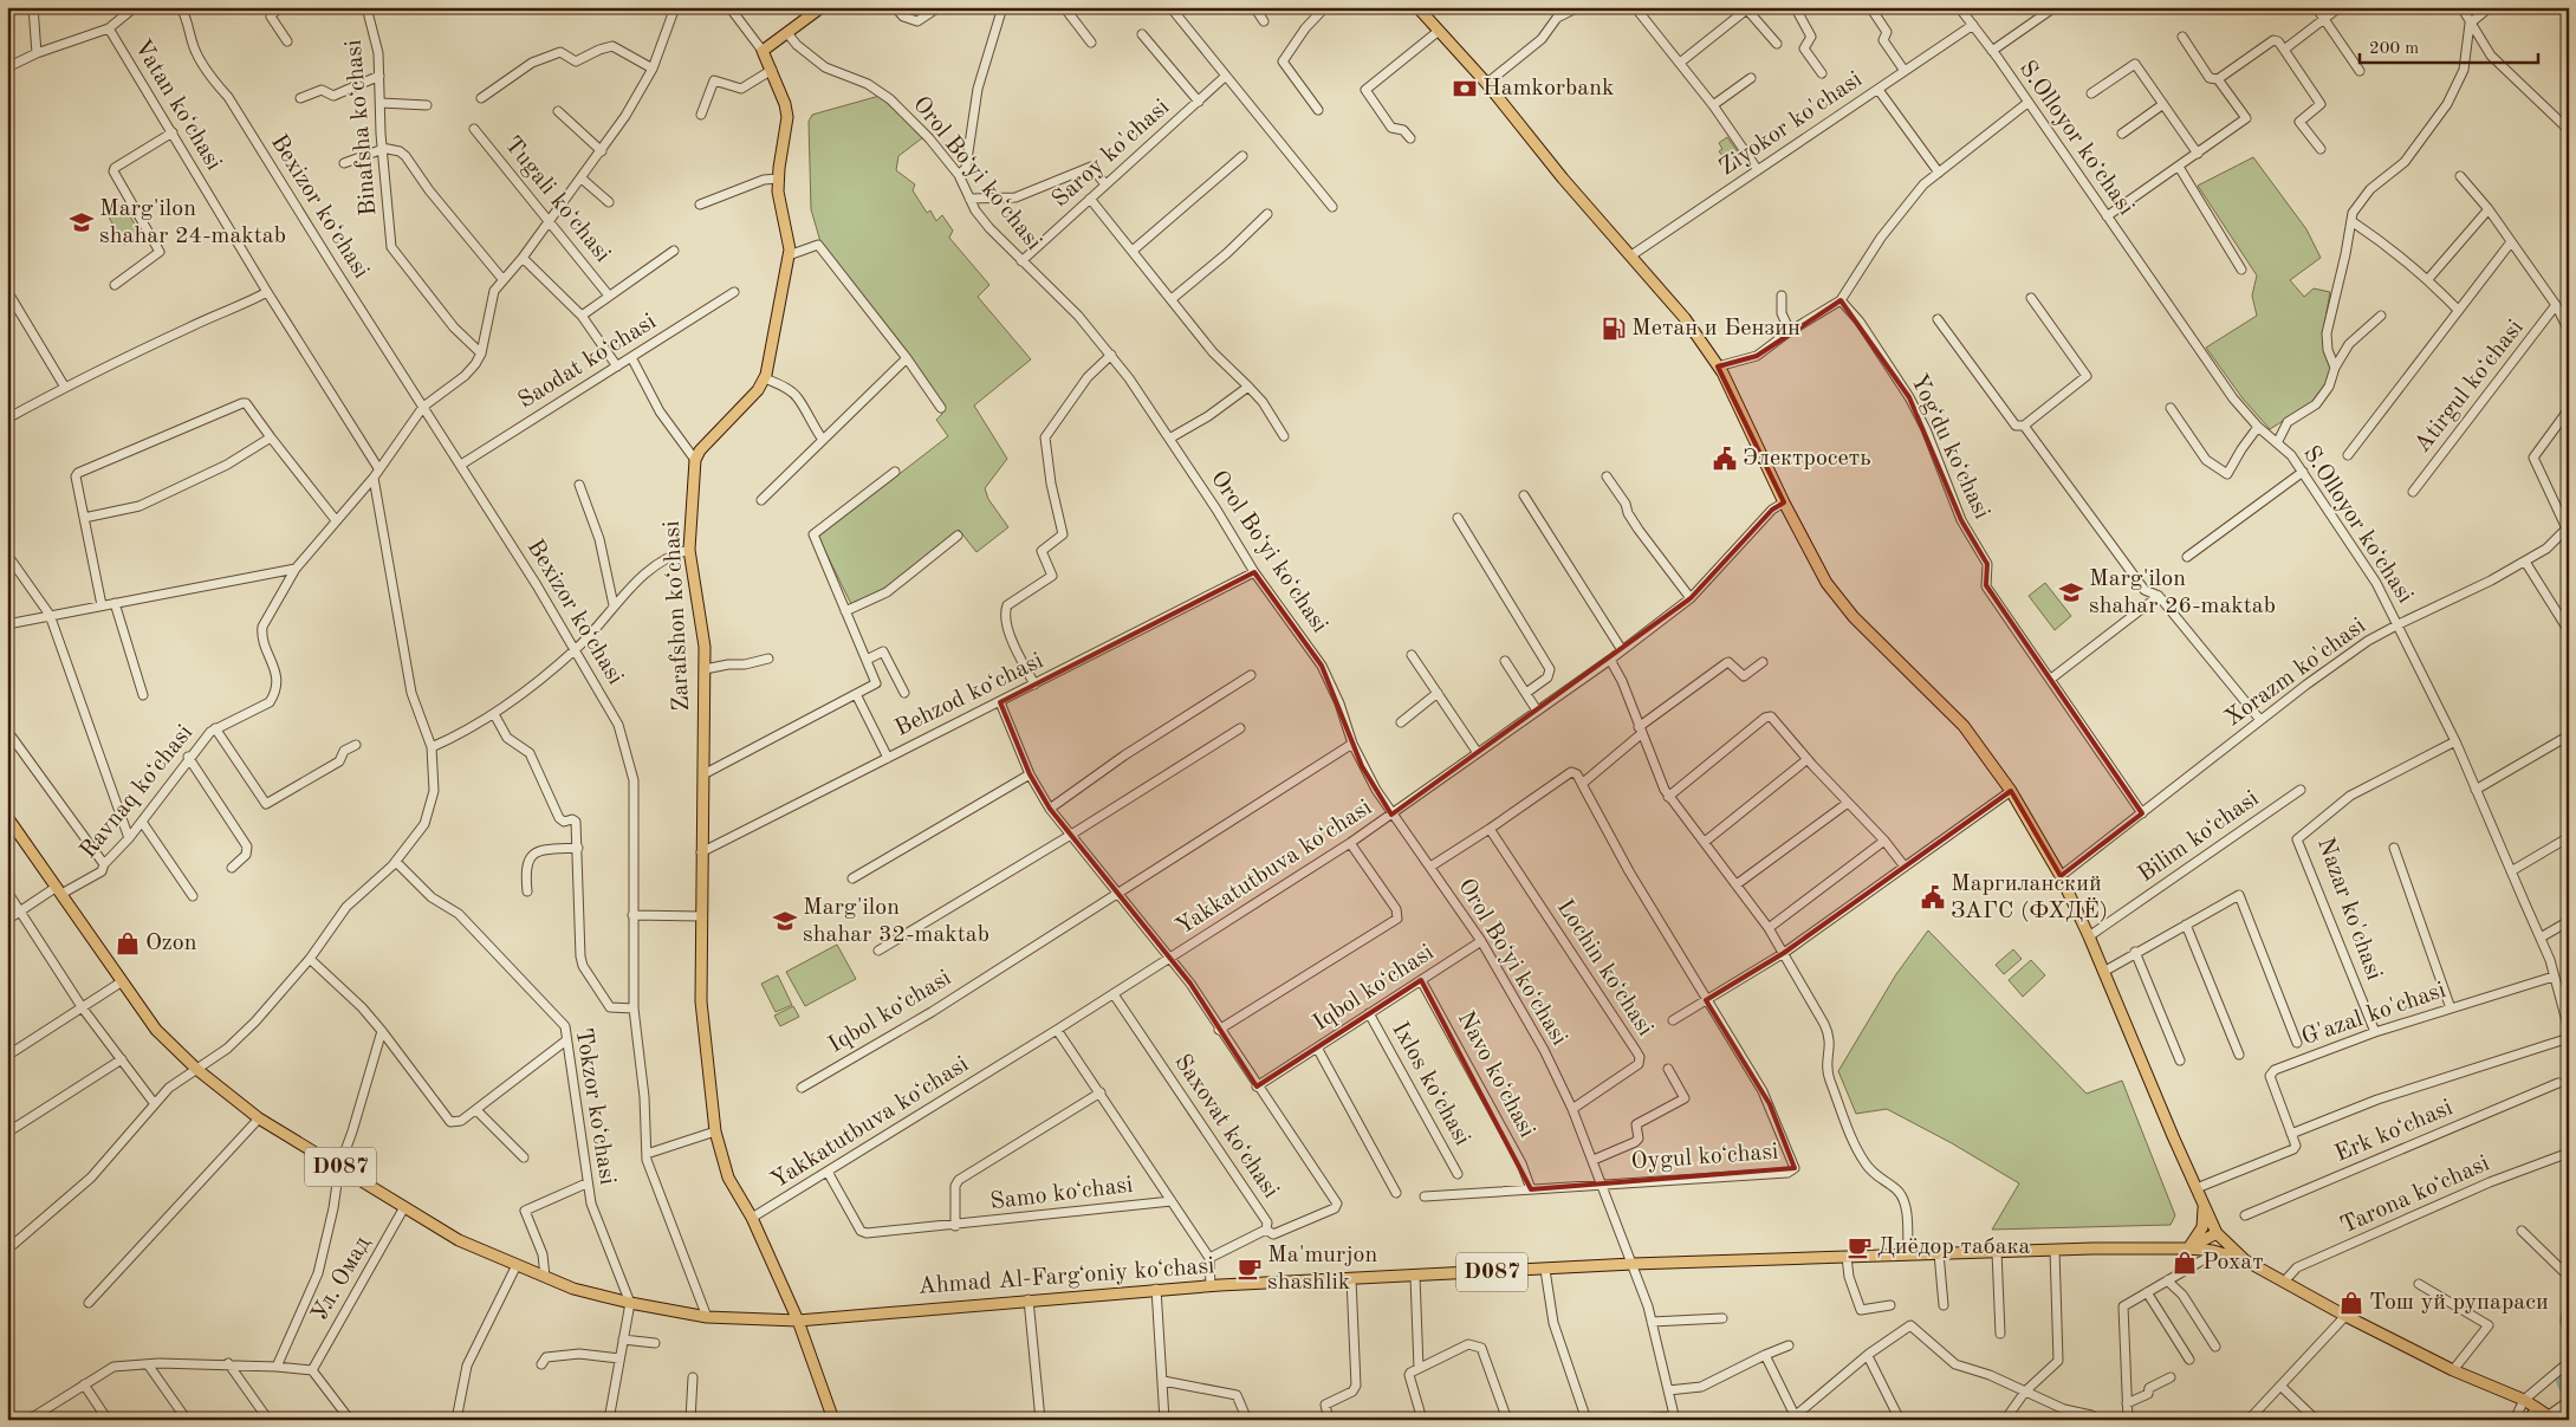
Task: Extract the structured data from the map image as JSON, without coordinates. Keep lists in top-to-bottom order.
{
  "streets": {
    "main road": ["Zarafshon koʻchasi", "D087", "Ahmad Al-Fargʻoniy koʻchasi"],
    "street": [
      "Vatan koʻchasi",
      "Ziyokor ko'chasi",
      "Binafsha koʻchasi",
      "S.Olloyor koʻchasi",
      "Saroy ko'chasi",
      "Orol Boʻyi koʻchasi",
      "Tugali koʻchasi",
      "Bexizor koʻchasi",
      "Saodat koʻchasi",
      "Atirgul koʻchasi",
      "Yogʻdu koʻchasi",
      "Xorazm ko'chasi",
      "Behzod koʻchasi",
      "Ravnaq koʻchasi",
      "Bilim koʻchasi",
      "Yakkatutbuva koʻchasi",
      "Nazar ko'chasi",
      "Lochin koʻchasi",
      "Iqbol koʻchasi",
      "G'azal ko'chasi",
      "Navo koʻchasi",
      "Ixlos koʻchasi",
      "Tokzor koʻchasi",
      "Saxovat koʻchasi",
      "Erk koʻchasi",
      "Oygul koʻchasi",
      "Samo koʻchasi",
      "Tarona koʻchasi",
      "Ул. Омад"
    ]
  },
  "crossings": [
    ["Vatan koʻchasi", "Ravnaq koʻchasi"],
    ["Ziyokor ko'chasi", "S.Olloyor koʻchasi"],
    ["Binafsha koʻchasi", "Ravnaq koʻchasi"],
    ["S.Olloyor koʻchasi", "Xorazm ko'chasi"],
    ["S.Olloyor koʻchasi", "Nazar ko'chasi"],
    ["S.Olloyor koʻchasi", "G'azal ko'chasi"],
    ["Saroy ko'chasi", "Orol Boʻyi koʻchasi"],
    ["Orol Boʻyi koʻchasi", "Behzod koʻchasi"],
    ["Orol Boʻyi koʻchasi", "Yakkatutbuva koʻchasi"],
    ["Orol Boʻyi koʻchasi", "Lochin koʻchasi"],
    ["Orol Boʻyi koʻchasi", "Iqbol koʻchasi"],
    ["Orol Boʻyi koʻchasi", "Oygul koʻchasi"],
    ["Orol Boʻyi koʻchasi", "Ahmad Al-Fargʻoniy koʻchasi"],
    ["Bexizor koʻchasi", "Saodat koʻchasi"],
    ["Bexizor koʻchasi", "Ravnaq koʻchasi"],
    ["Bexizor koʻchasi", "D087"],
    ["Zarafshon koʻchasi", "Behzod koʻchasi"],
    ["Zarafshon koʻchasi", "Yakkatutbuva koʻchasi"],
    ["Zarafshon koʻchasi", "D087"],
    ["Zarafshon koʻchasi", "Ahmad Al-Fargʻoniy koʻchasi"],
    ["Ravnaq koʻchasi", "D087"],
    ["Yakkatutbuva koʻchasi", "Iqbol koʻchasi"],
    ["Yakkatutbuva koʻchasi", "Saxovat koʻchasi"],
    ["Yakkatutbuva koʻchasi", "Samo koʻchasi"],
    ["Nazar ko'chasi", "G'azal ko'chasi"],
    ["Iqbol koʻchasi", "Navo koʻchasi"],
    ["Iqbol koʻchasi", "Ixlos koʻchasi"],
    ["Tokzor koʻchasi", "D087"],
    ["Saxovat koʻchasi", "Samo koʻchasi"],
    ["D087", "Tarona koʻchasi"],
    ["D087", "Ahmad Al-Fargʻoniy koʻchasi"],
    ["D087", "Ул. Омад"]
  ],
  "places": {
    "bank": ["Hamkorbank"],
    "school or university": ["Marg'ilon shahar 24-maktab", "Marg'ilon shahar 26-maktab", "Marg'ilon shahar 32-maktab"],
    "fuel station": ["Метан и Бензин"],
    "public building": ["Электросеть", "Маргиланский ЗАГС (ФХДЁ)"],
    "shop": ["Ozon", "Рохат", "Тош уй рупараси"],
    "cafe": ["Диёдор табака", "Ma'murjon shashlik"]
  },
  "scale_bar": "200 m"
}
